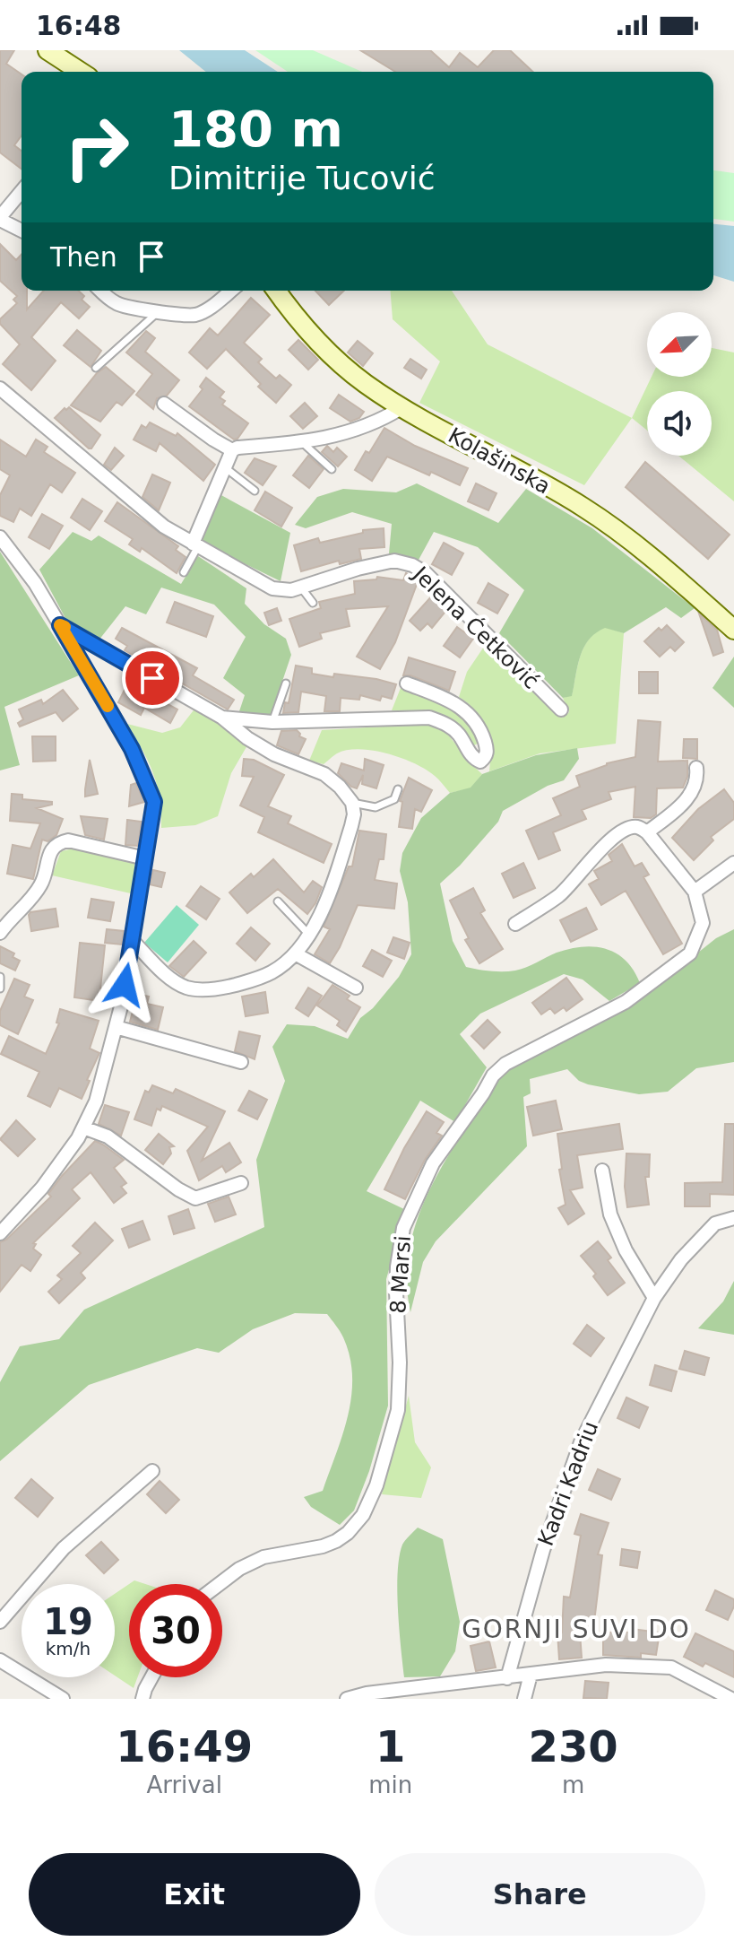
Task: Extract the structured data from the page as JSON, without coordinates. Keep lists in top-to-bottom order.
{
  "streets": {
    "main road": ["Kolašinska"],
    "street": ["Jelena Ćetković", "8 Marsi", "Kadri Kadriu"]
  },
  "districts": ["GORNJI SUVI DO"],
  "north": "bottom left",
  "page": {
    "status": "16:48",
    "turn": ["180 m", "Dimitrije Tucović"],
    "then": "Then",
    "speed": "19 km/h",
    "limit": "30",
    "eta": [
      "16:49",
      "Arrival",
      "1",
      "min",
      "230",
      "m"
    ],
    "buttons": ["Exit", "Share"]
  }
}
